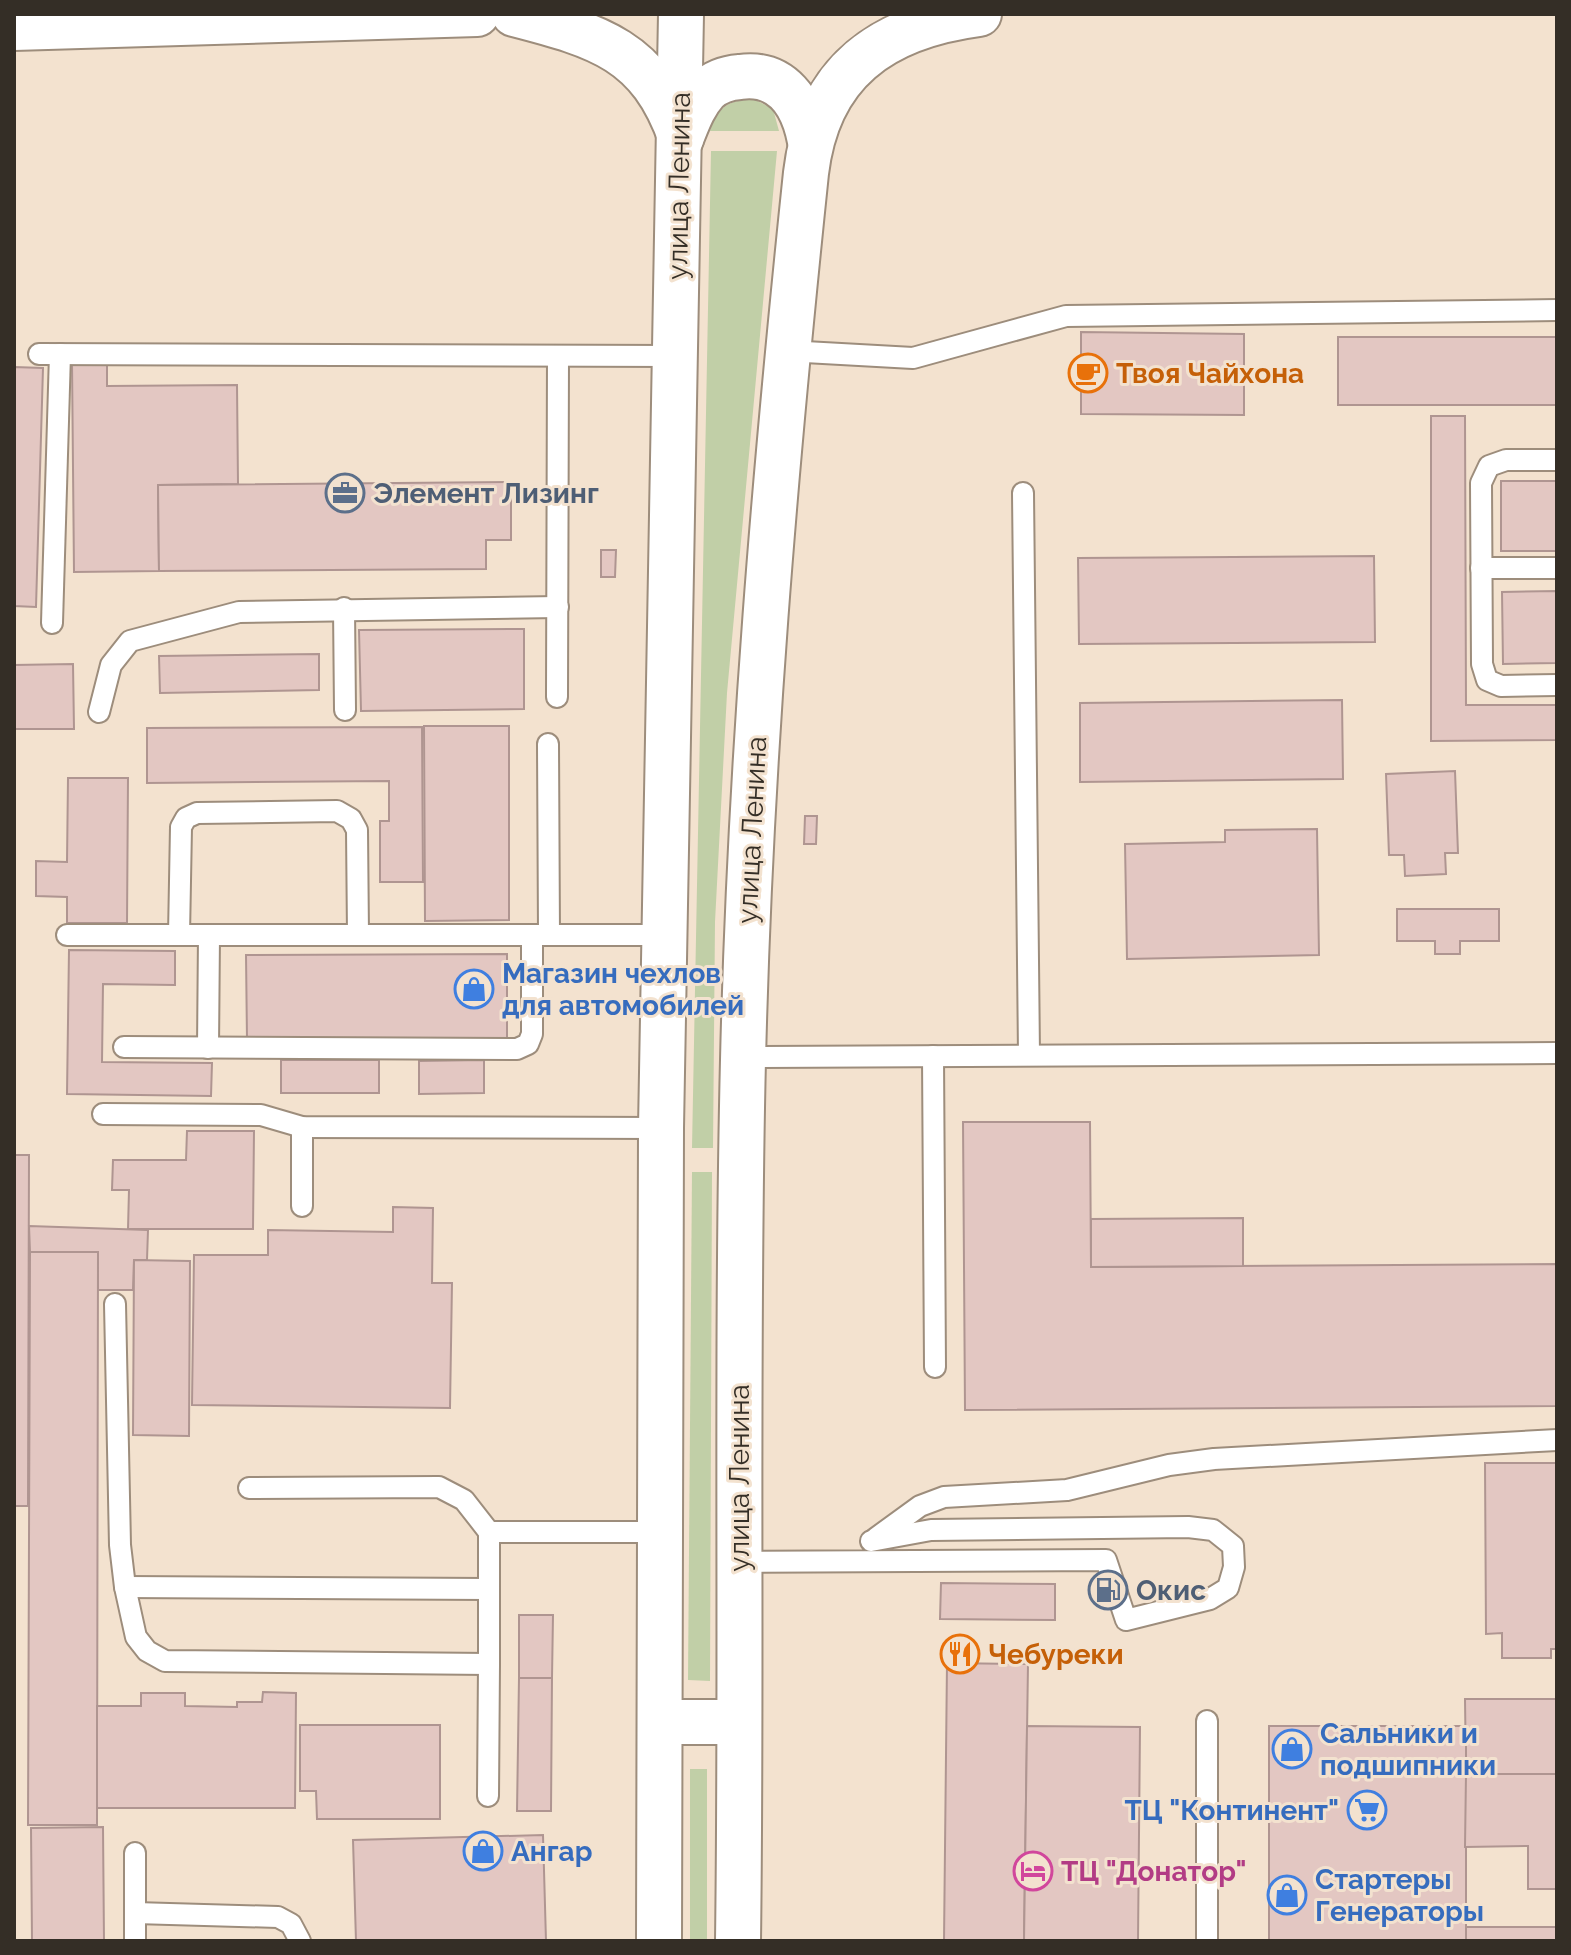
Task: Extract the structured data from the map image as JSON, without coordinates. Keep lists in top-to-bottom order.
{
  "streets": {
    "main road": ["улица Ленина"]
  },
  "places": {
    "cafe": ["Твоя Чайхона"],
    "office": ["Элемент Лизинг"],
    "shop": [
      "Магазин чехлов для автомобилей",
      "Сальники и подшипники",
      "Ангар",
      "Стартеры Генераторы"
    ],
    "fuel station": ["Окис"],
    "restaurant": ["Чебуреки"],
    "supermarket": ["ТЦ \"Континент\""],
    "hotel": ["ТЦ \"Донатор\""]
  }
}
